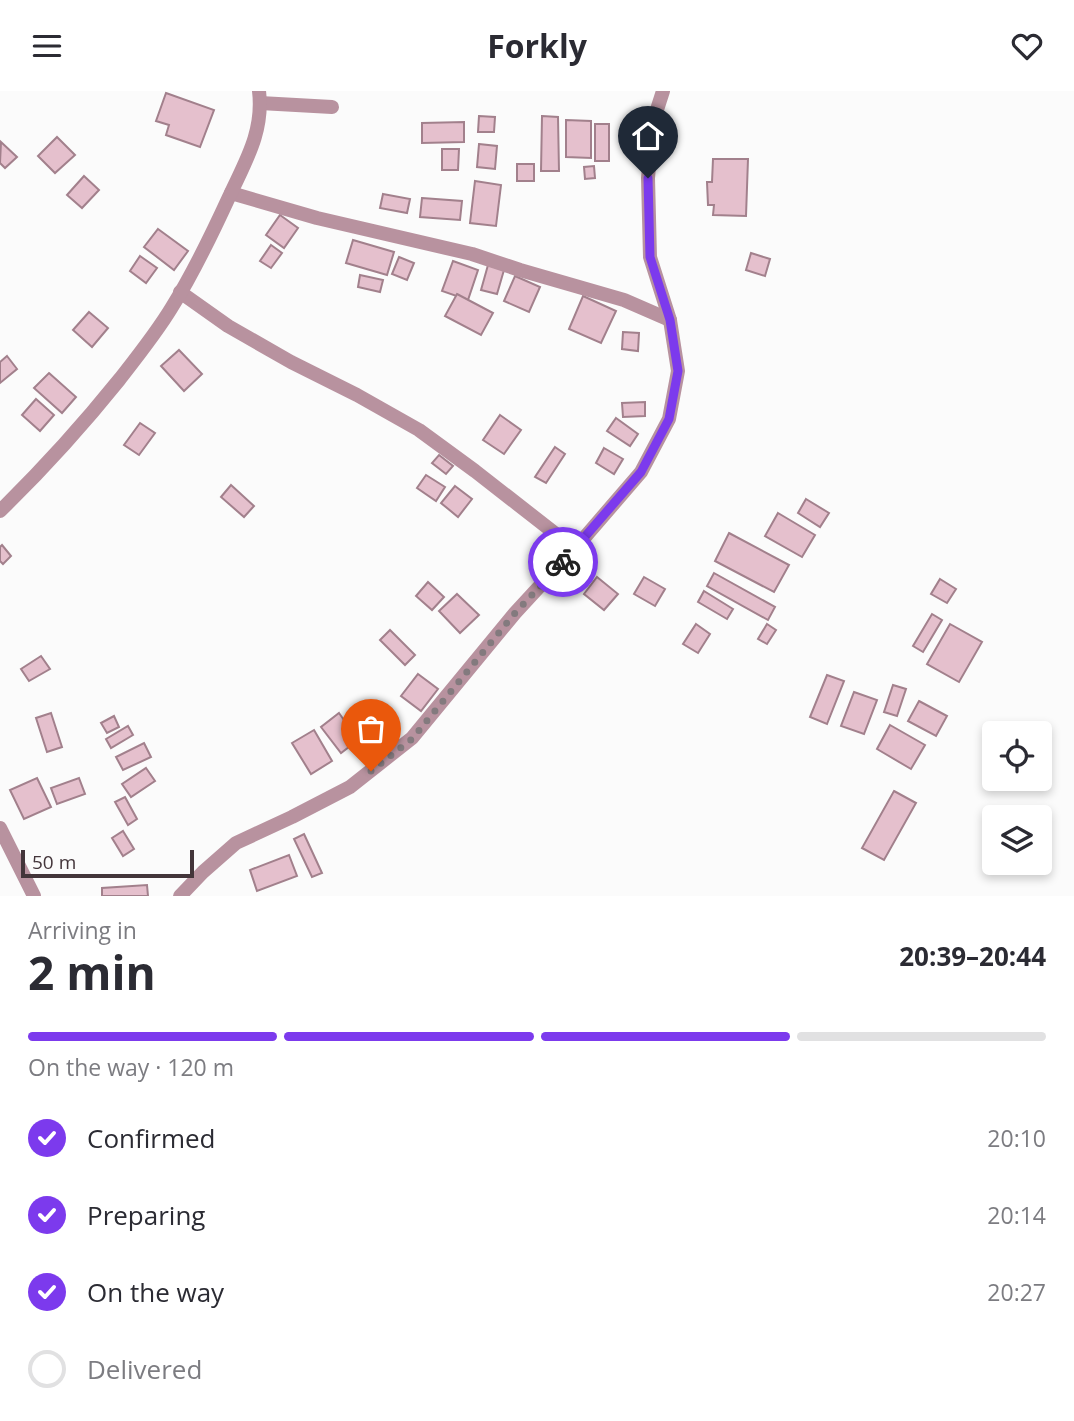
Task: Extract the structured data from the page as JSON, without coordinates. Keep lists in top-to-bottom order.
{
  "scale_bar": "50 m",
  "page": {
    "header": "Forkly",
    "scale": "50 m",
    "heading": ["2 min", "Arriving in", "20:39–20:44"],
    "bar": "On the way · 120 m",
    "list": [
      ["Confirmed", "20:10"],
      ["Preparing", "20:14"],
      ["On the way", "20:27"],
      "Delivered"
    ]
  }
}
